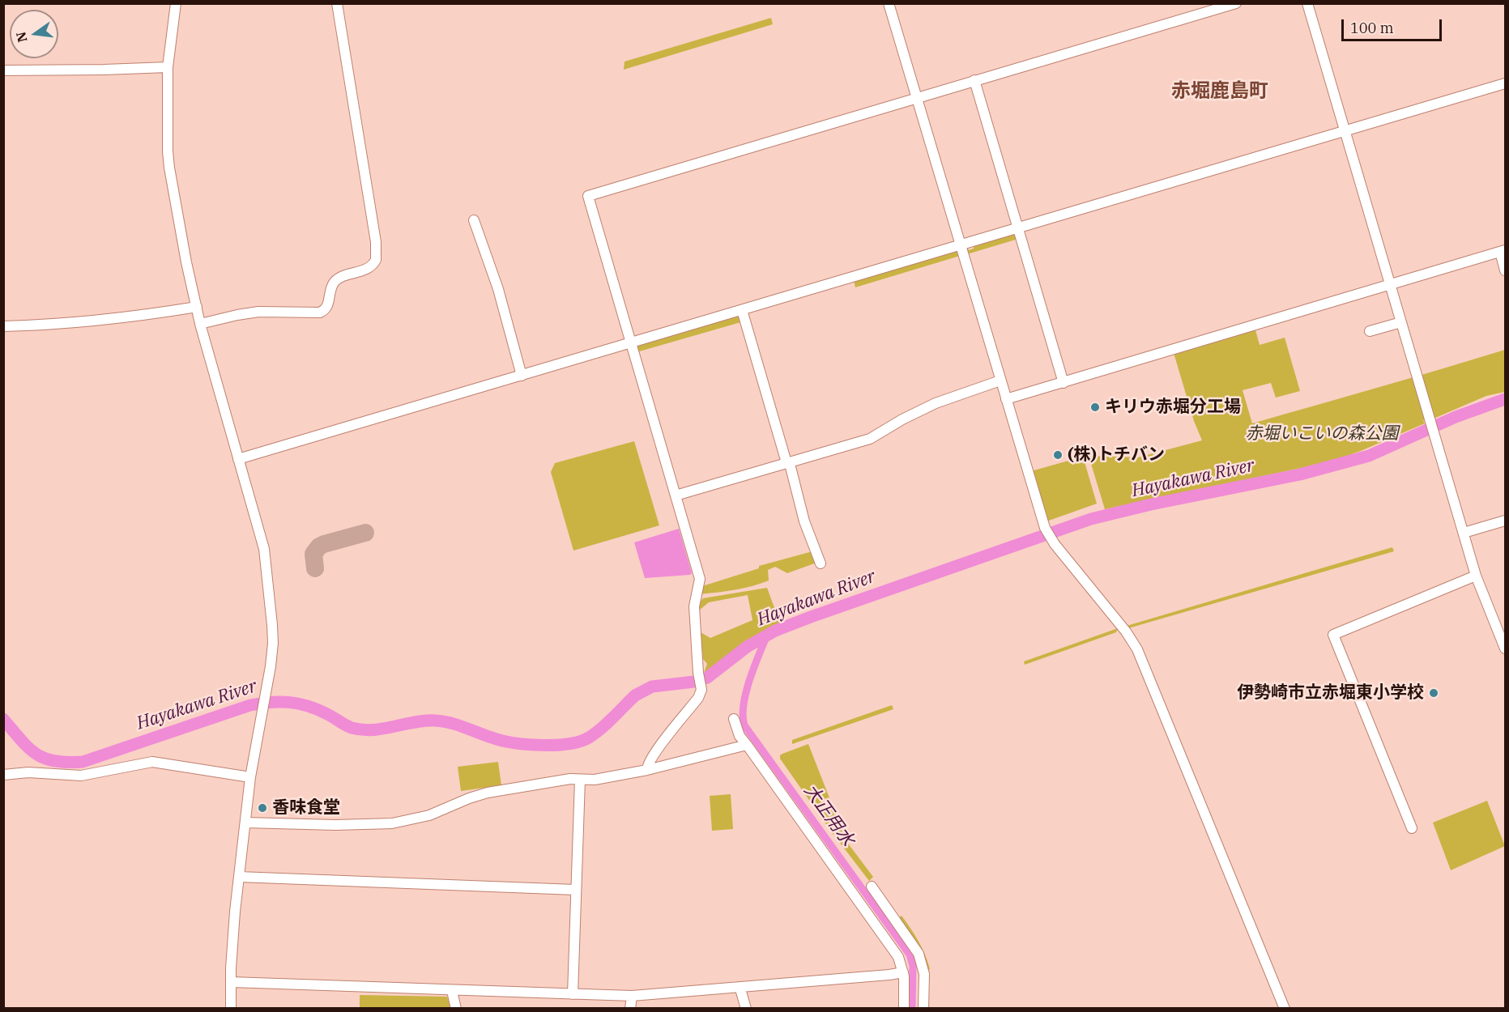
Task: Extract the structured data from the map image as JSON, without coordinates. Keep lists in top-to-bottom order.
{
  "districts": ["赤堀鹿島町"],
  "water": ["Hayakawa River", "大正用水"],
  "parks": ["赤堀いこいの森公園"],
  "places": [
    "キリウ赤堀分工場",
    "(株)トチバン",
    "伊勢崎市立赤堀東小学校",
    "香味食堂"
  ],
  "scale_bar": "100 m",
  "north": "left"
}
